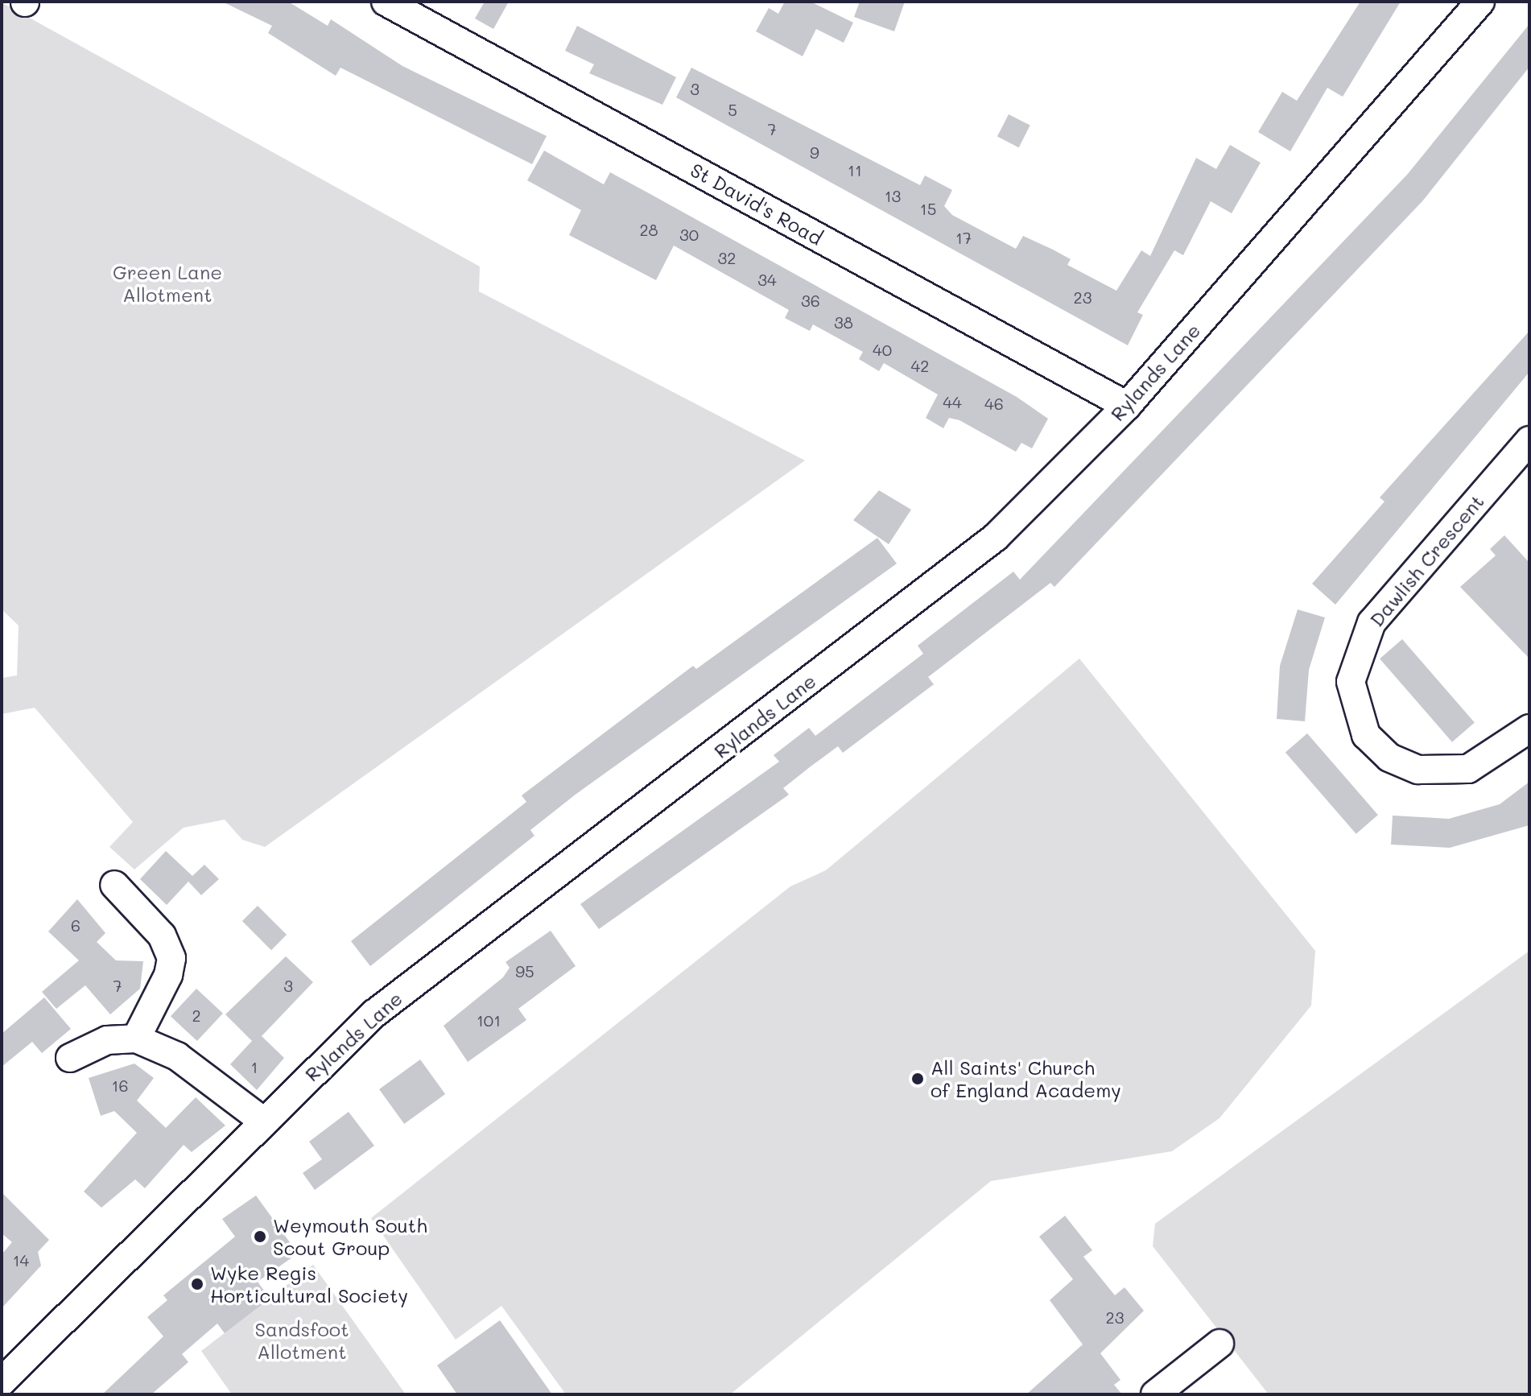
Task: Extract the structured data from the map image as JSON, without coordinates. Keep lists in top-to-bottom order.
{
  "streets": {
    "street": ["St David's Road", "Rylands Lane", "Dawlish Crescent"]
  },
  "crossings": [
    ["St David's Road", "Rylands Lane"]
  ],
  "parks": ["Green Lane Allotment", "Sandsfoot Allotment"],
  "places": ["All Saints' Church of England Academy", "Weymouth South Scout Group", "Wyke Regis Horticultural Society"],
  "house_numbers": [
    "3",
    "5",
    "7",
    "9",
    "11",
    "13",
    "15",
    "28",
    "30",
    "17",
    "32",
    "34",
    "23",
    "36",
    "38",
    "40",
    "42",
    "44",
    "46",
    "6",
    "95",
    "7",
    "3",
    "2",
    "101",
    "1",
    "16",
    "14",
    "23"
  ]
}
